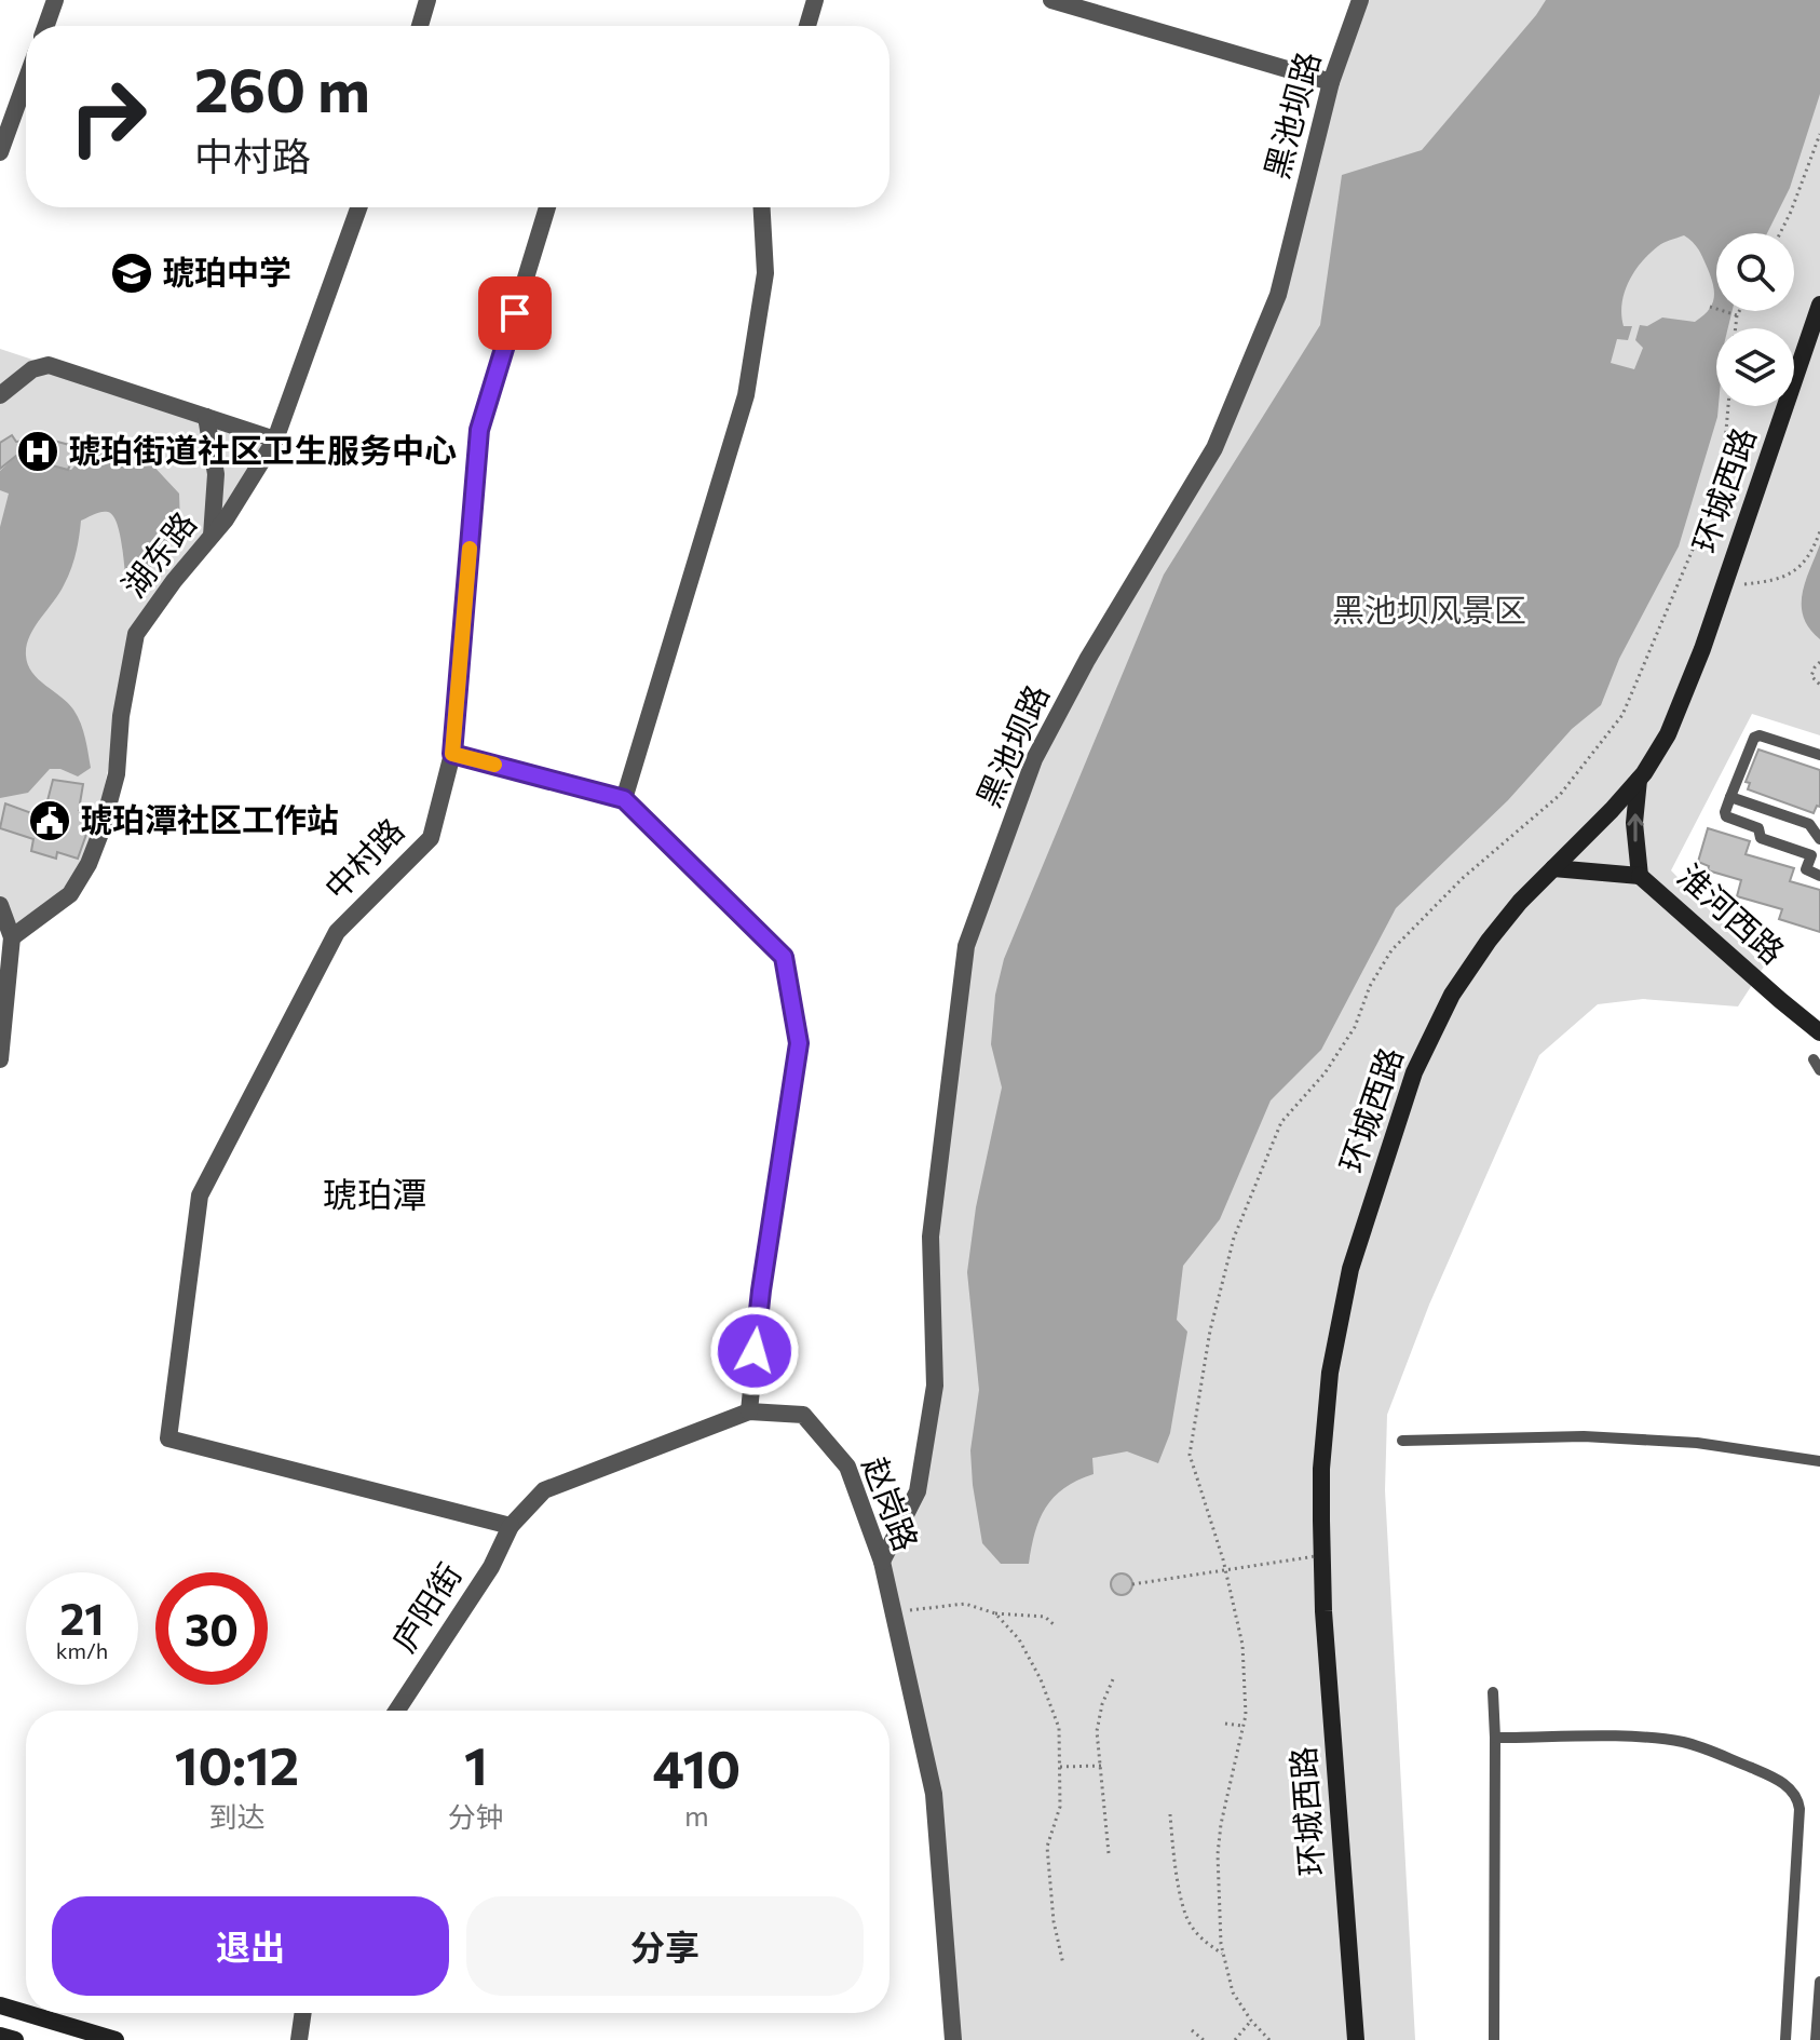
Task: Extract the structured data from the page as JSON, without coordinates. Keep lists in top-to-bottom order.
{
  "streets": {
    "street": [
      "黑池坝路",
      "环城西路",
      "湖东路",
      "中村路",
      "淮河西路",
      "赵岗路",
      "庐阳街"
    ]
  },
  "crossings": [
    ["黑池坝路", "赵岗路"],
    ["中村路", "赵岗路"],
    ["中村路", "庐阳街"],
    ["赵岗路", "庐阳街"]
  ],
  "districts": ["琥珀潭"],
  "parks": ["黑池坝风景区"],
  "places": {
    "school or university": ["琥珀中学"],
    "hospital": ["琥珀街道社区卫生服务中心"],
    "public building": ["琥珀潭社区工作站"]
  },
  "page": {
    "turn": ["260 m", "中村路"],
    "speed": "21 km/h",
    "limit": "30",
    "eta": [
      "10:12",
      "到达",
      "1",
      "分钟",
      "410",
      "m"
    ],
    "buttons": ["退出", "分享"]
  }
}
